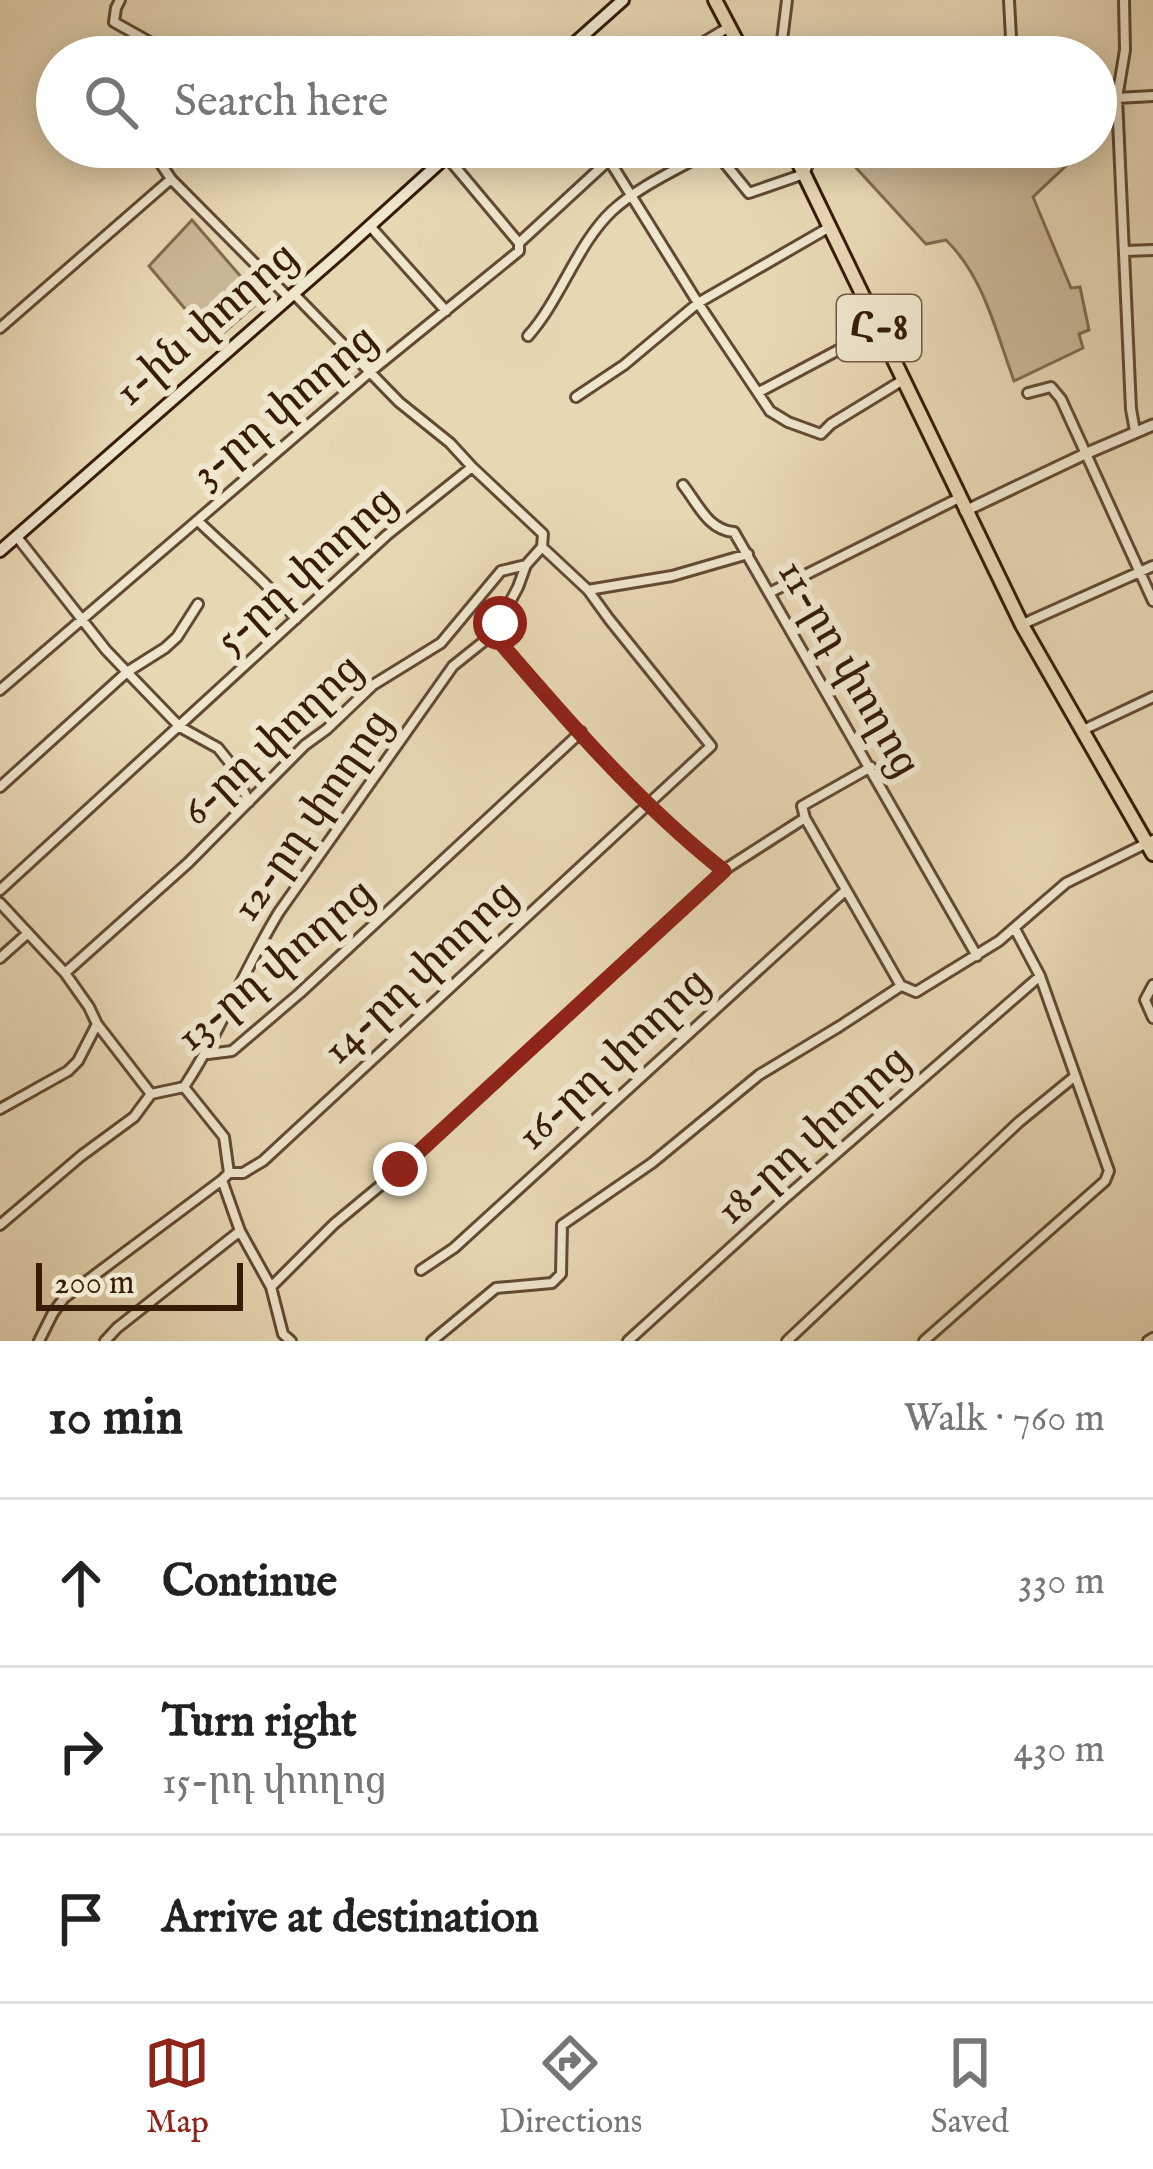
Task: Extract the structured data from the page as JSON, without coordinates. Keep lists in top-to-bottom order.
{
  "streets": {
    "main road": ["1-ին փողոց", "Հ-8"],
    "street": [
      "3-րդ փողոց",
      "5-րդ փողոց",
      "11-րդ փողոց",
      "6-րդ փողոց",
      "12-րդ փողոց",
      "13-րդ փողոց",
      "14-րդ փողոց",
      "16-րդ փողոց",
      "18-րդ փողոց"
    ]
  },
  "crossings": [
    ["11-րդ փողոց", "14-րդ փողոց"],
    ["6-րդ փողոց", "12-րդ փողոց"],
    ["12-րդ փողոց", "13-րդ փողոց"]
  ],
  "scale_bar": "200 m",
  "page": {
    "search": "Search here",
    "scale": "200 m",
    "heading": ["10 min", "Walk · 760 m"],
    "list": [
      ["Continue", "330 m"],
      ["Turn right", "15-րդ փողոց", "430 m"],
      "Arrive at destination"
    ],
    "nav": ["Map", "Directions", "Saved"]
  }
}
